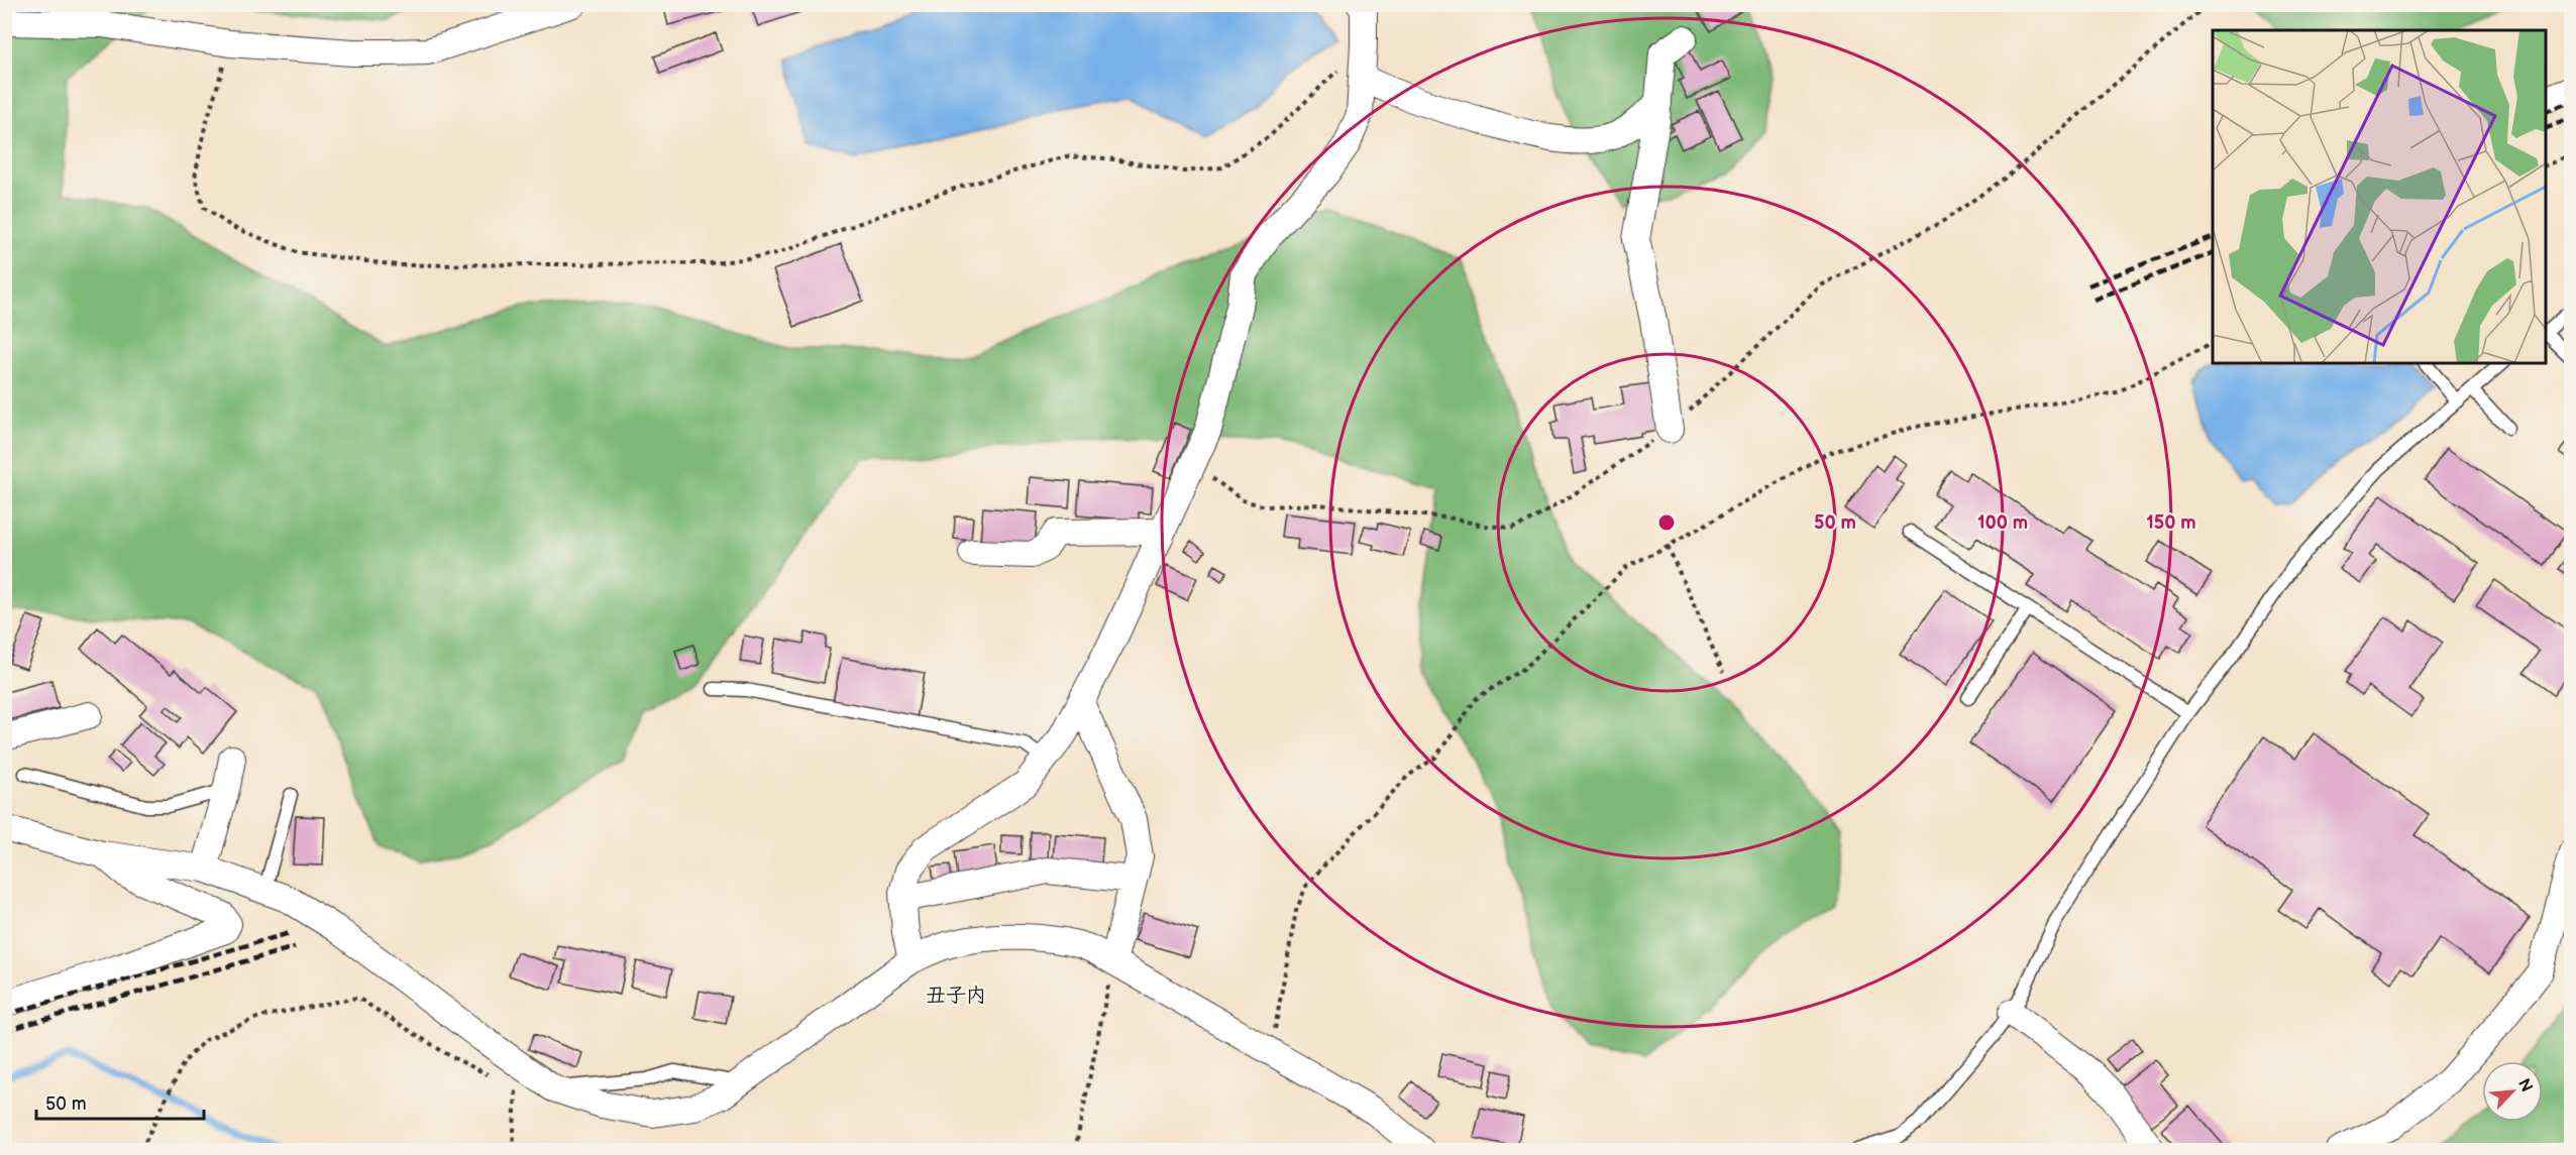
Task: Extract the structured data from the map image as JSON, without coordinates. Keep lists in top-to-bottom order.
{
  "districts": ["丑子内"],
  "scale_bar": "50 m",
  "north": "top right",
  "rings": ["50 m", "100 m", "150 m"]
}
